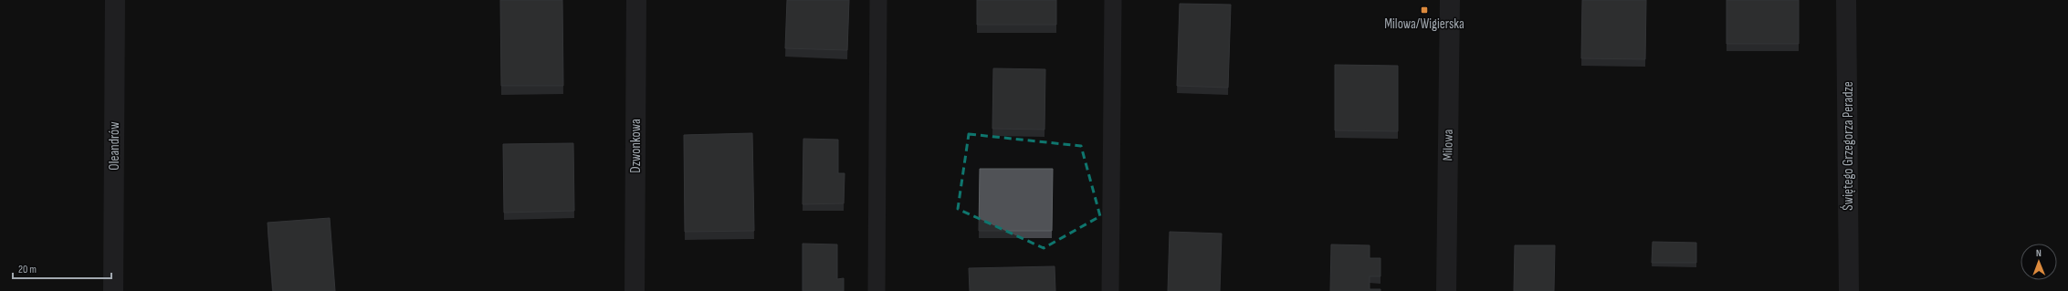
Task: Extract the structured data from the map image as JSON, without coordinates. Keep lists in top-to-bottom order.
{
  "streets": {
    "street": [
      "Milowa",
      "Oleandrów",
      "Dzwonkowa",
      "Świętego Grzegorza Peradze"
    ]
  },
  "places": {
    "transit": ["Milowa/Wigierska"]
  },
  "scale_bar": "20 m",
  "north": "top"
}
